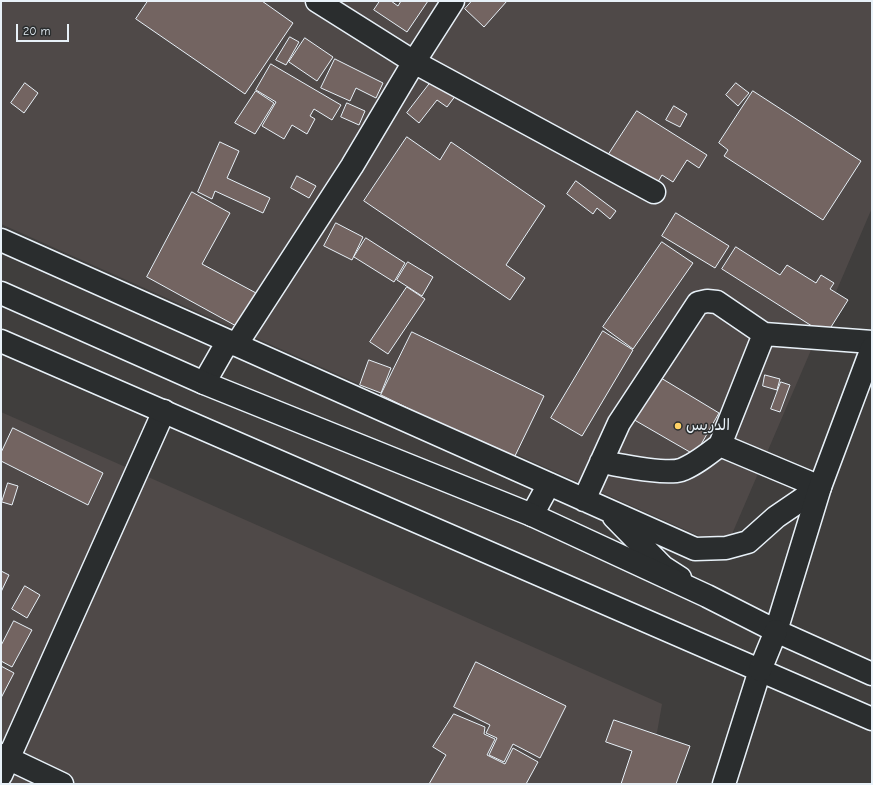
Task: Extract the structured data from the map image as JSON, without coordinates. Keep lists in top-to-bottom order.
{
  "places": ["الدريس"],
  "scale_bar": "20 m"
}
